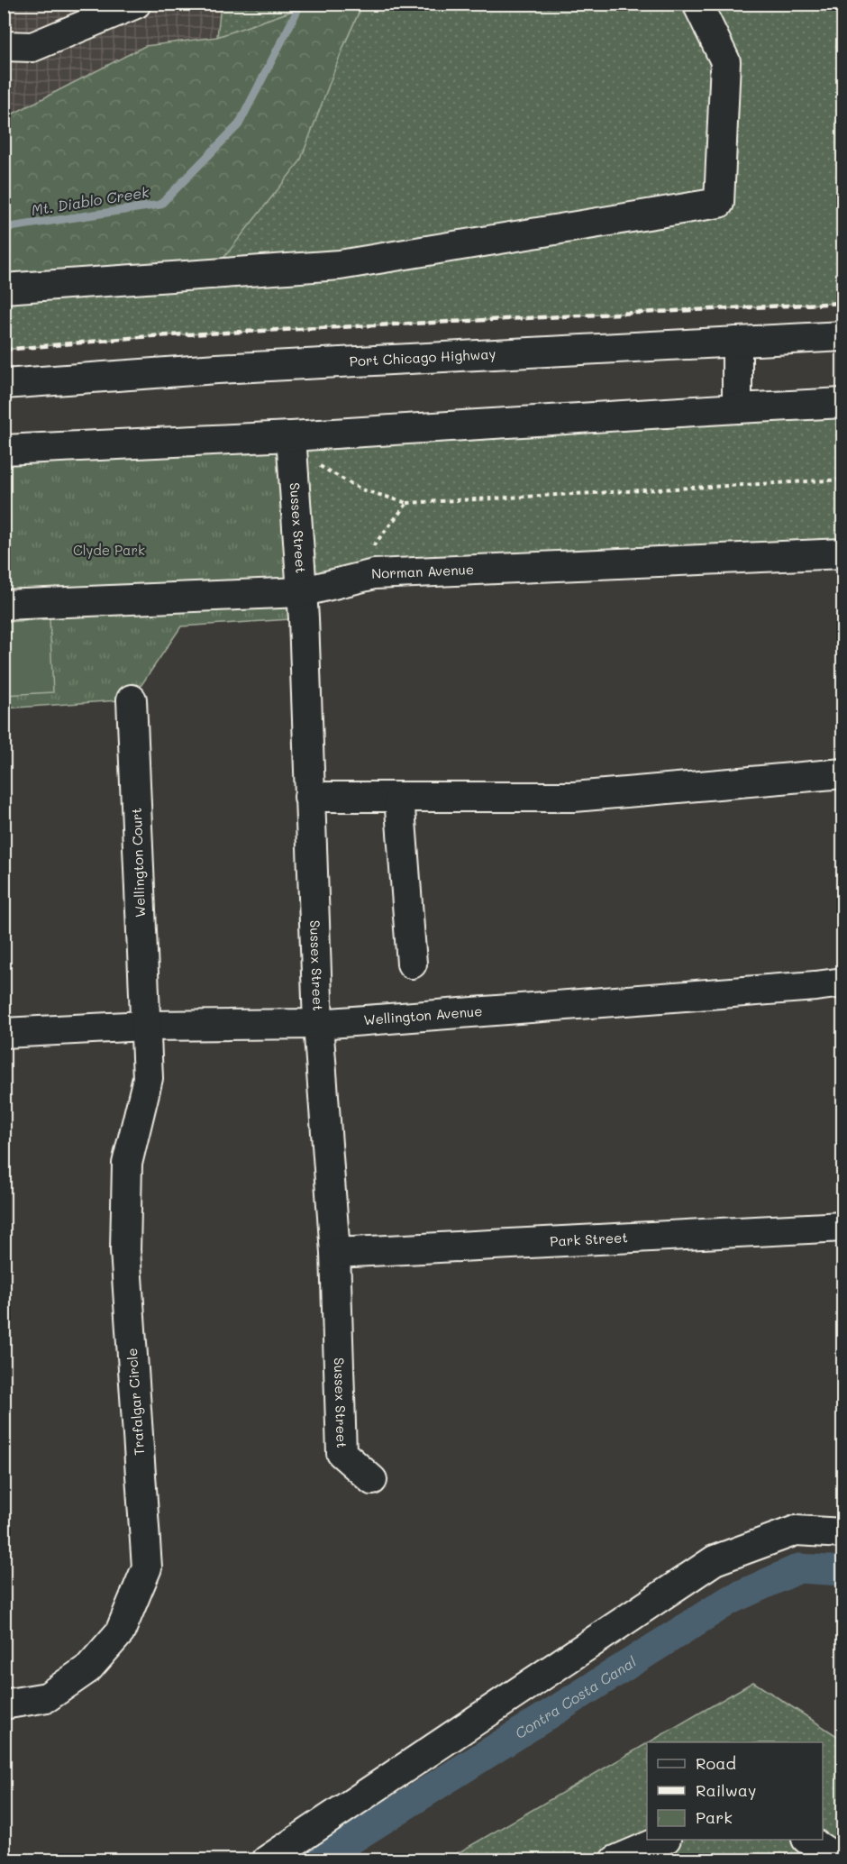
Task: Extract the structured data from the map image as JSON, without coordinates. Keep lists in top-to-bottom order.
{
  "streets": {
    "street": [
      "Port Chicago Highway",
      "Sussex Street",
      "Norman Avenue",
      "Wellington Court",
      "Wellington Avenue",
      "Park Street",
      "Trafalgar Circle"
    ]
  },
  "crossings": [
    ["Sussex Street", "Norman Avenue"],
    ["Sussex Street", "Wellington Avenue"],
    ["Sussex Street", "Park Street"],
    ["Wellington Court", "Wellington Avenue"],
    ["Wellington Court", "Trafalgar Circle"],
    ["Wellington Avenue", "Trafalgar Circle"]
  ],
  "water": ["Mt. Diablo Creek", "Contra Costa Canal"],
  "parks": ["Clyde Park"],
  "legend": ["Road", "Railway", "Park"]
}
